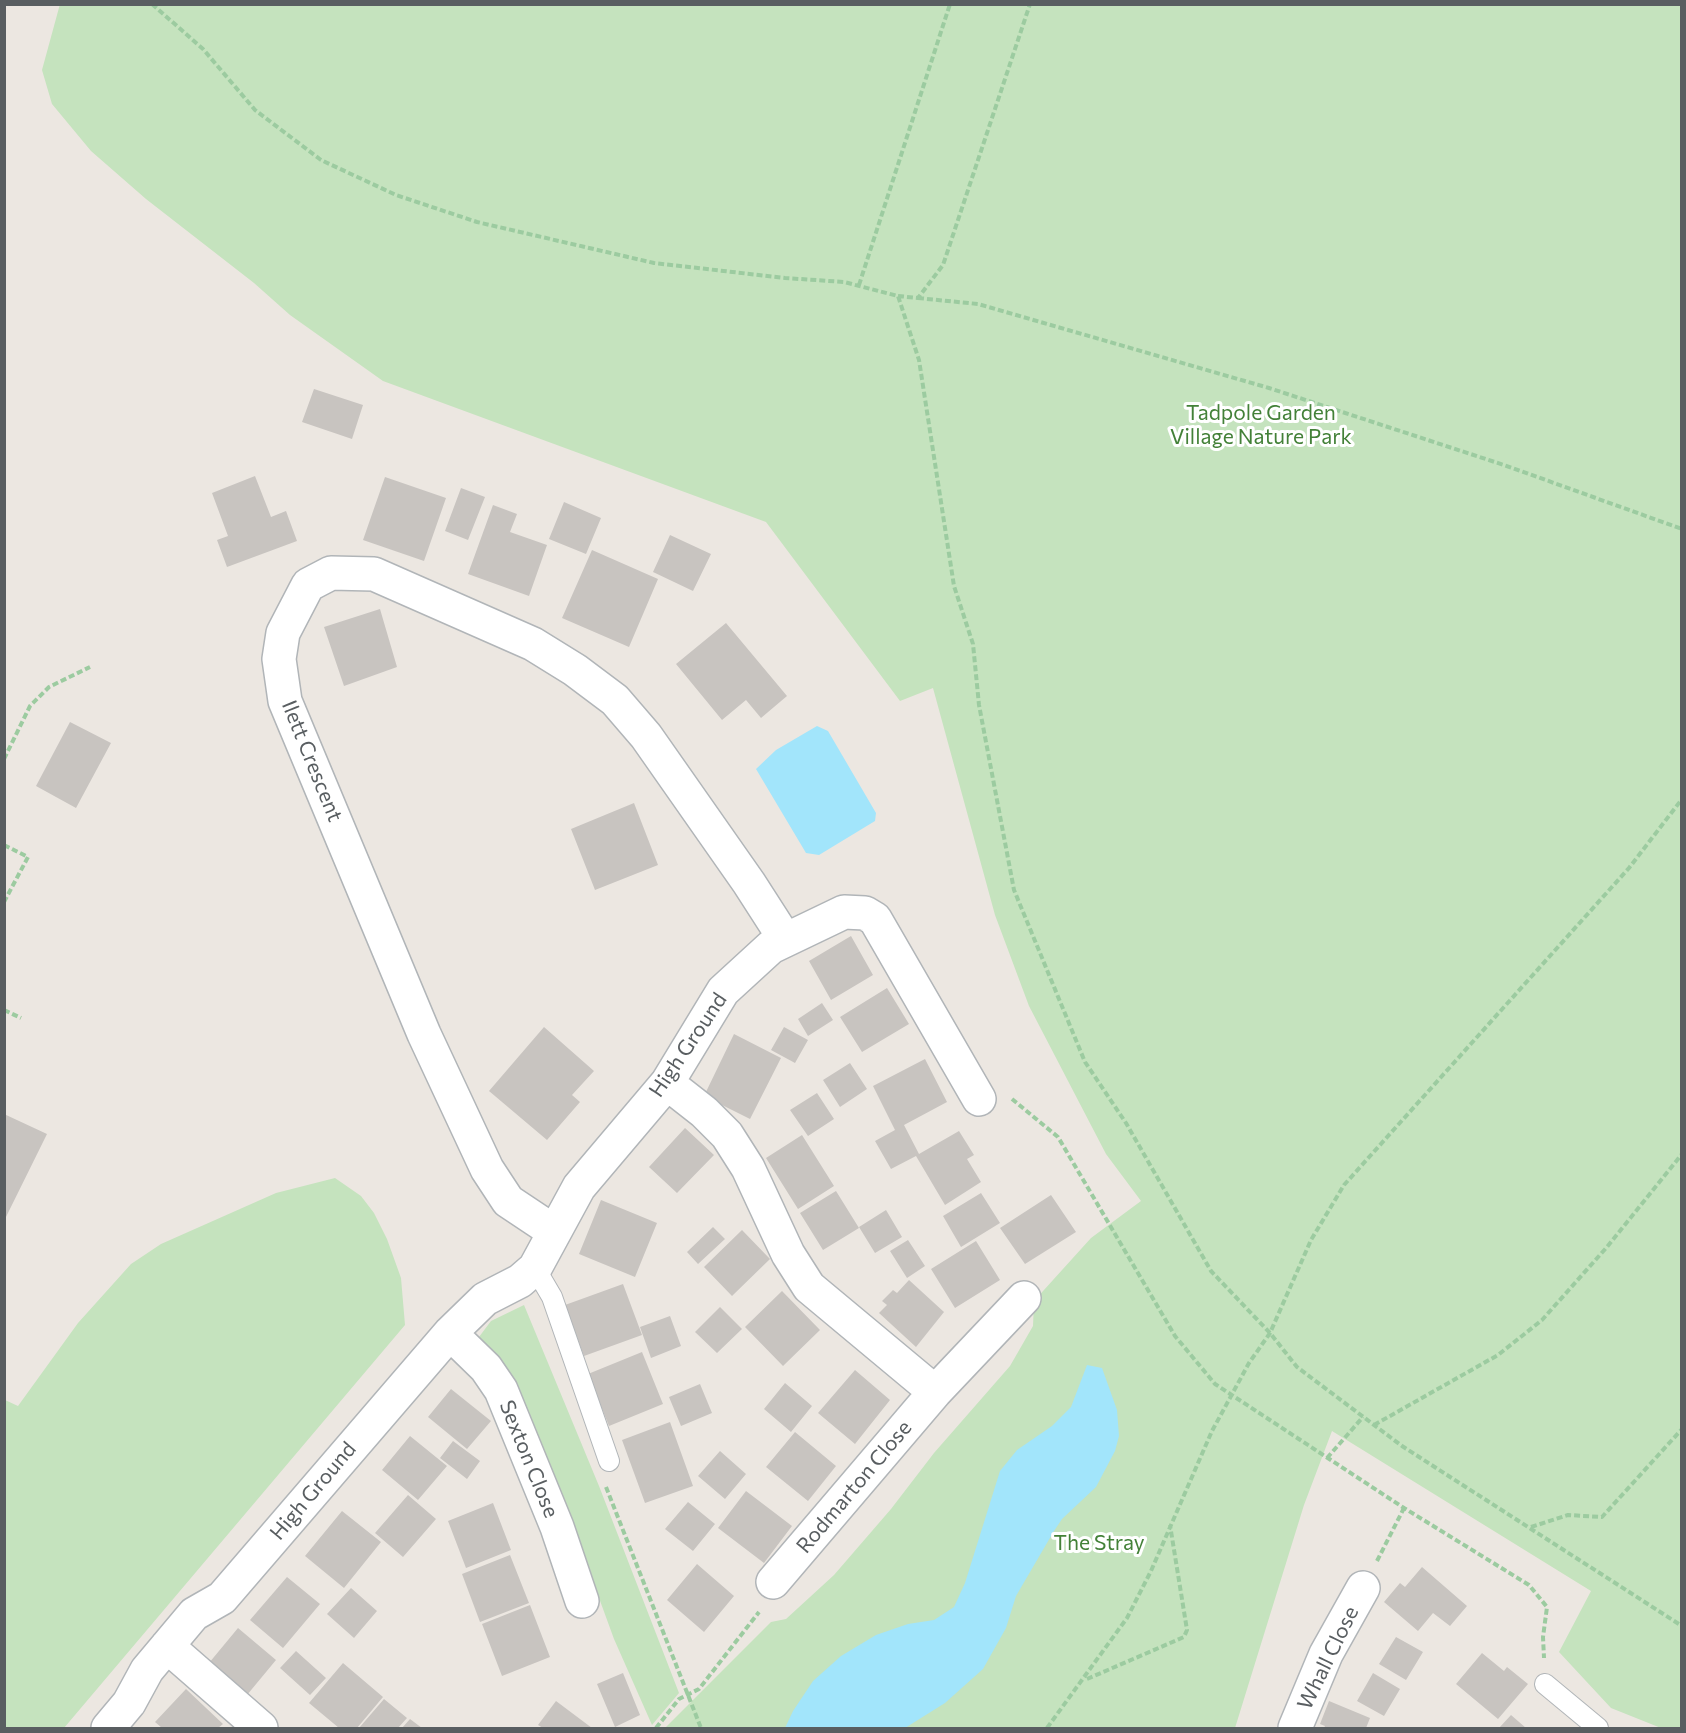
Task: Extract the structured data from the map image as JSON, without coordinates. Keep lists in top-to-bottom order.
{
  "streets": {
    "street": [
      "Ilett Crescent",
      "High Ground",
      "Sexton Close",
      "Rodmarton Close",
      "Whall Close"
    ]
  },
  "crossings": [
    ["Ilett Crescent", "High Ground"],
    ["High Ground", "Sexton Close"]
  ],
  "parks": ["Tadpole Garden Village Nature Park", "The Stray"]
}
